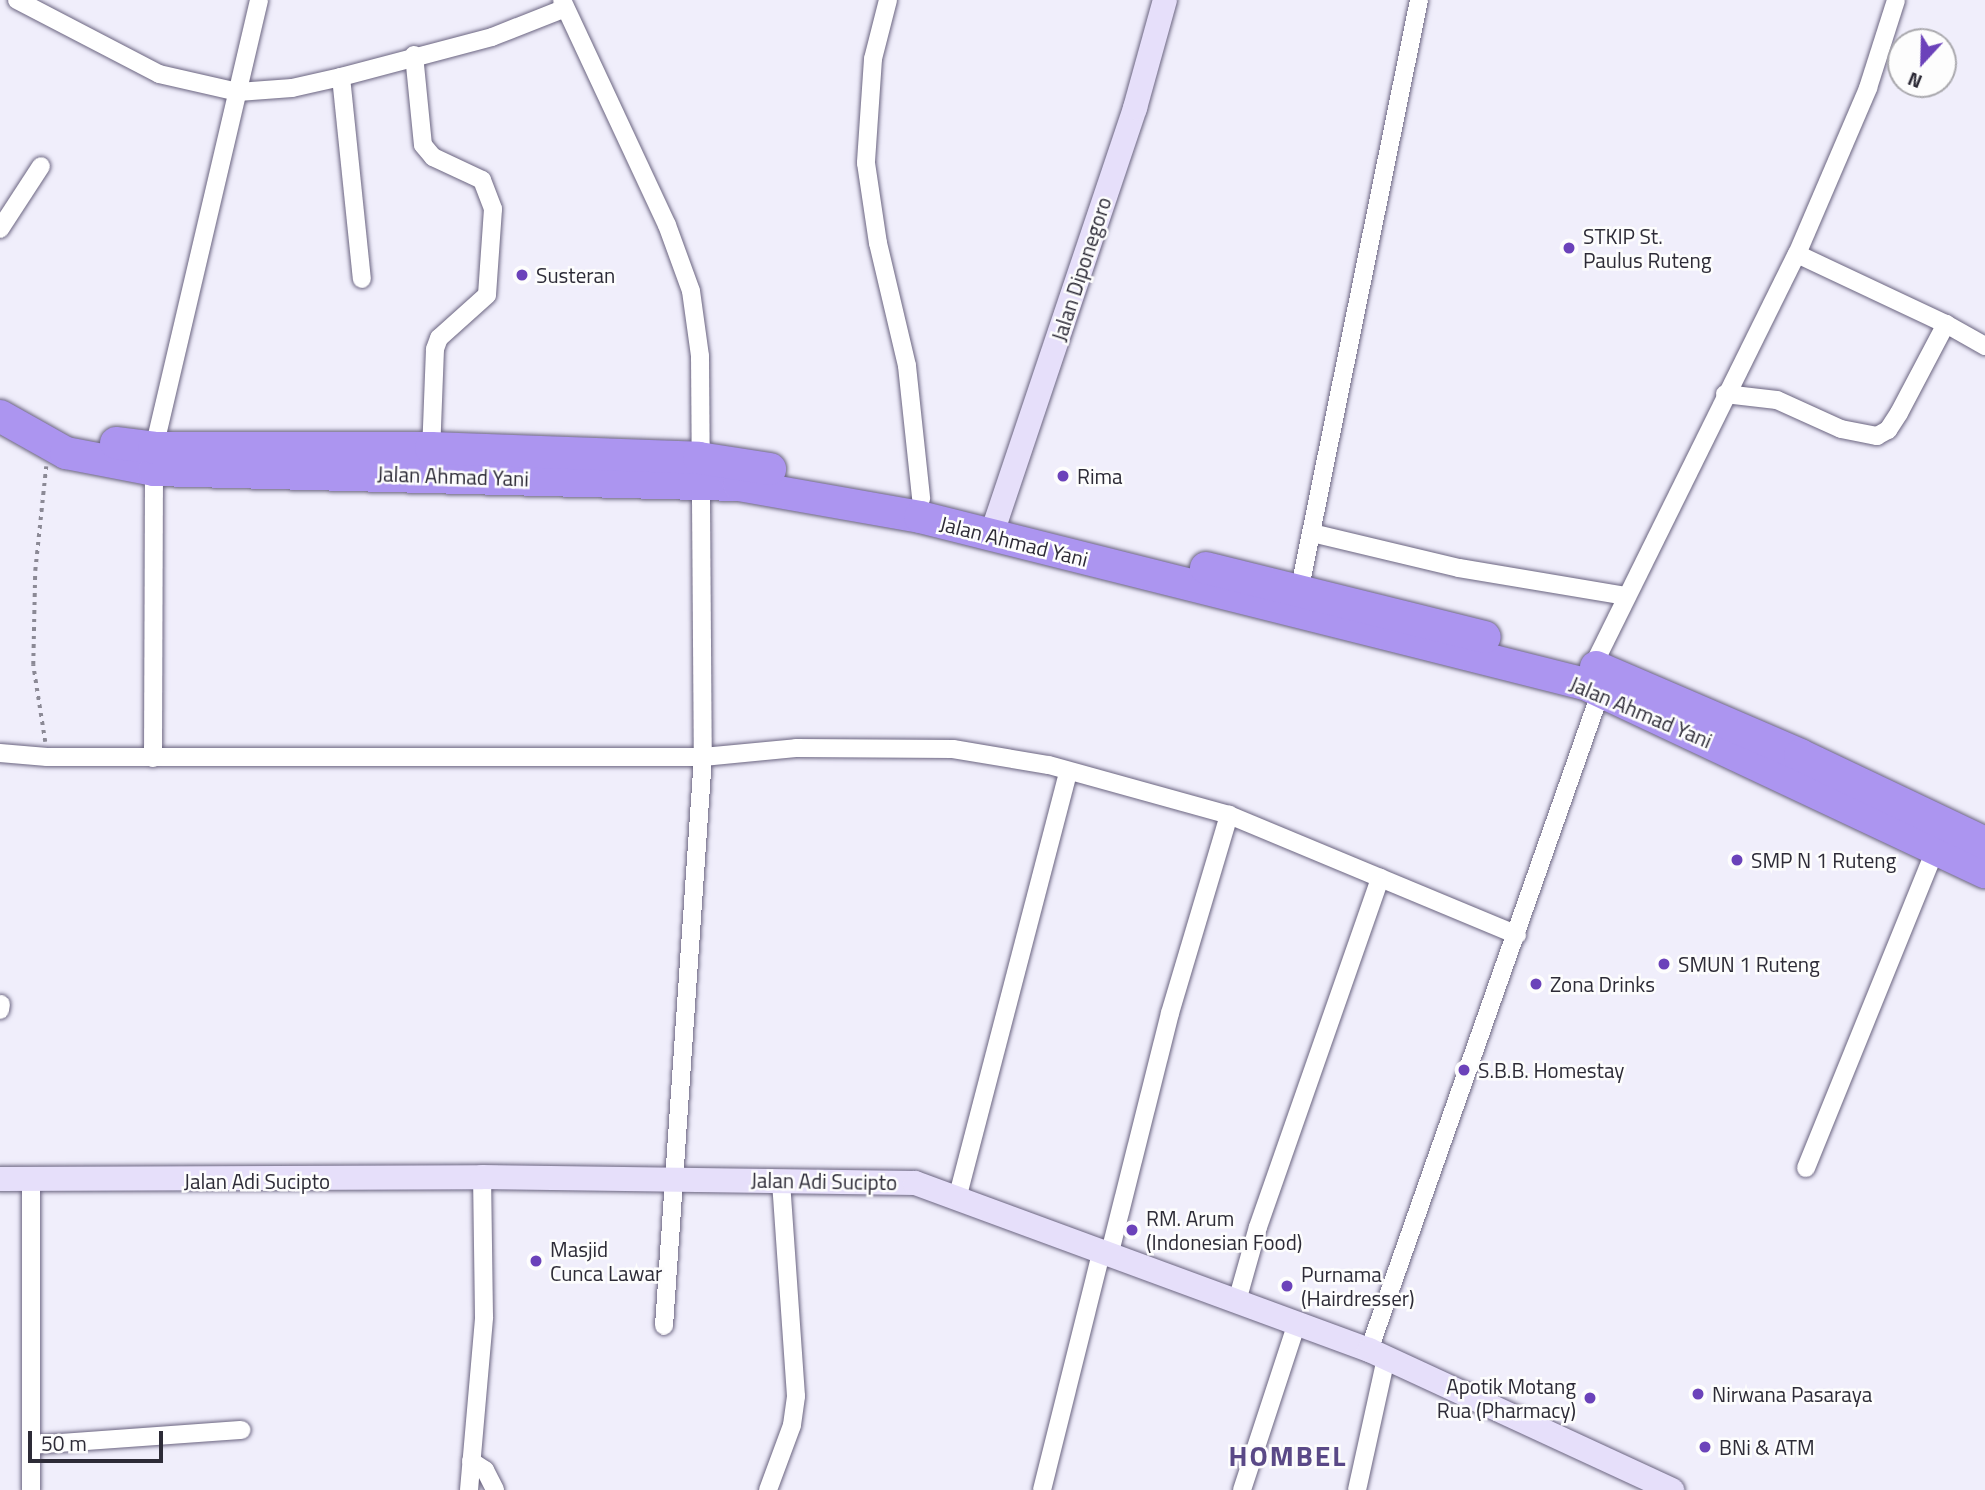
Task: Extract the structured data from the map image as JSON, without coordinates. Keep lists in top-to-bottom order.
{
  "streets": {
    "highway": ["Jalan Ahmad Yani"],
    "street": ["Jalan Diponegoro", "Jalan Adi Sucipto"]
  },
  "crossings": [
    ["Jalan Diponegoro", "Jalan Ahmad Yani"]
  ],
  "districts": ["HOMBEL"],
  "places": [
    "STKIP St. Paulus Ruteng",
    "Susteran",
    "Rima",
    "SMP N 1 Ruteng",
    "SMUN 1 Ruteng",
    "Zona Drinks",
    "S.B.B. Homestay",
    "RM. Arum (Indonesian Food)",
    "Masjid Cunca Lawar",
    "Purnama (Hairdresser)",
    "Nirwana Pasaraya",
    "Apotik Motang Rua (Pharmacy)",
    "BNi & ATM"
  ],
  "scale_bar": "50 m",
  "north": "bottom"
}
